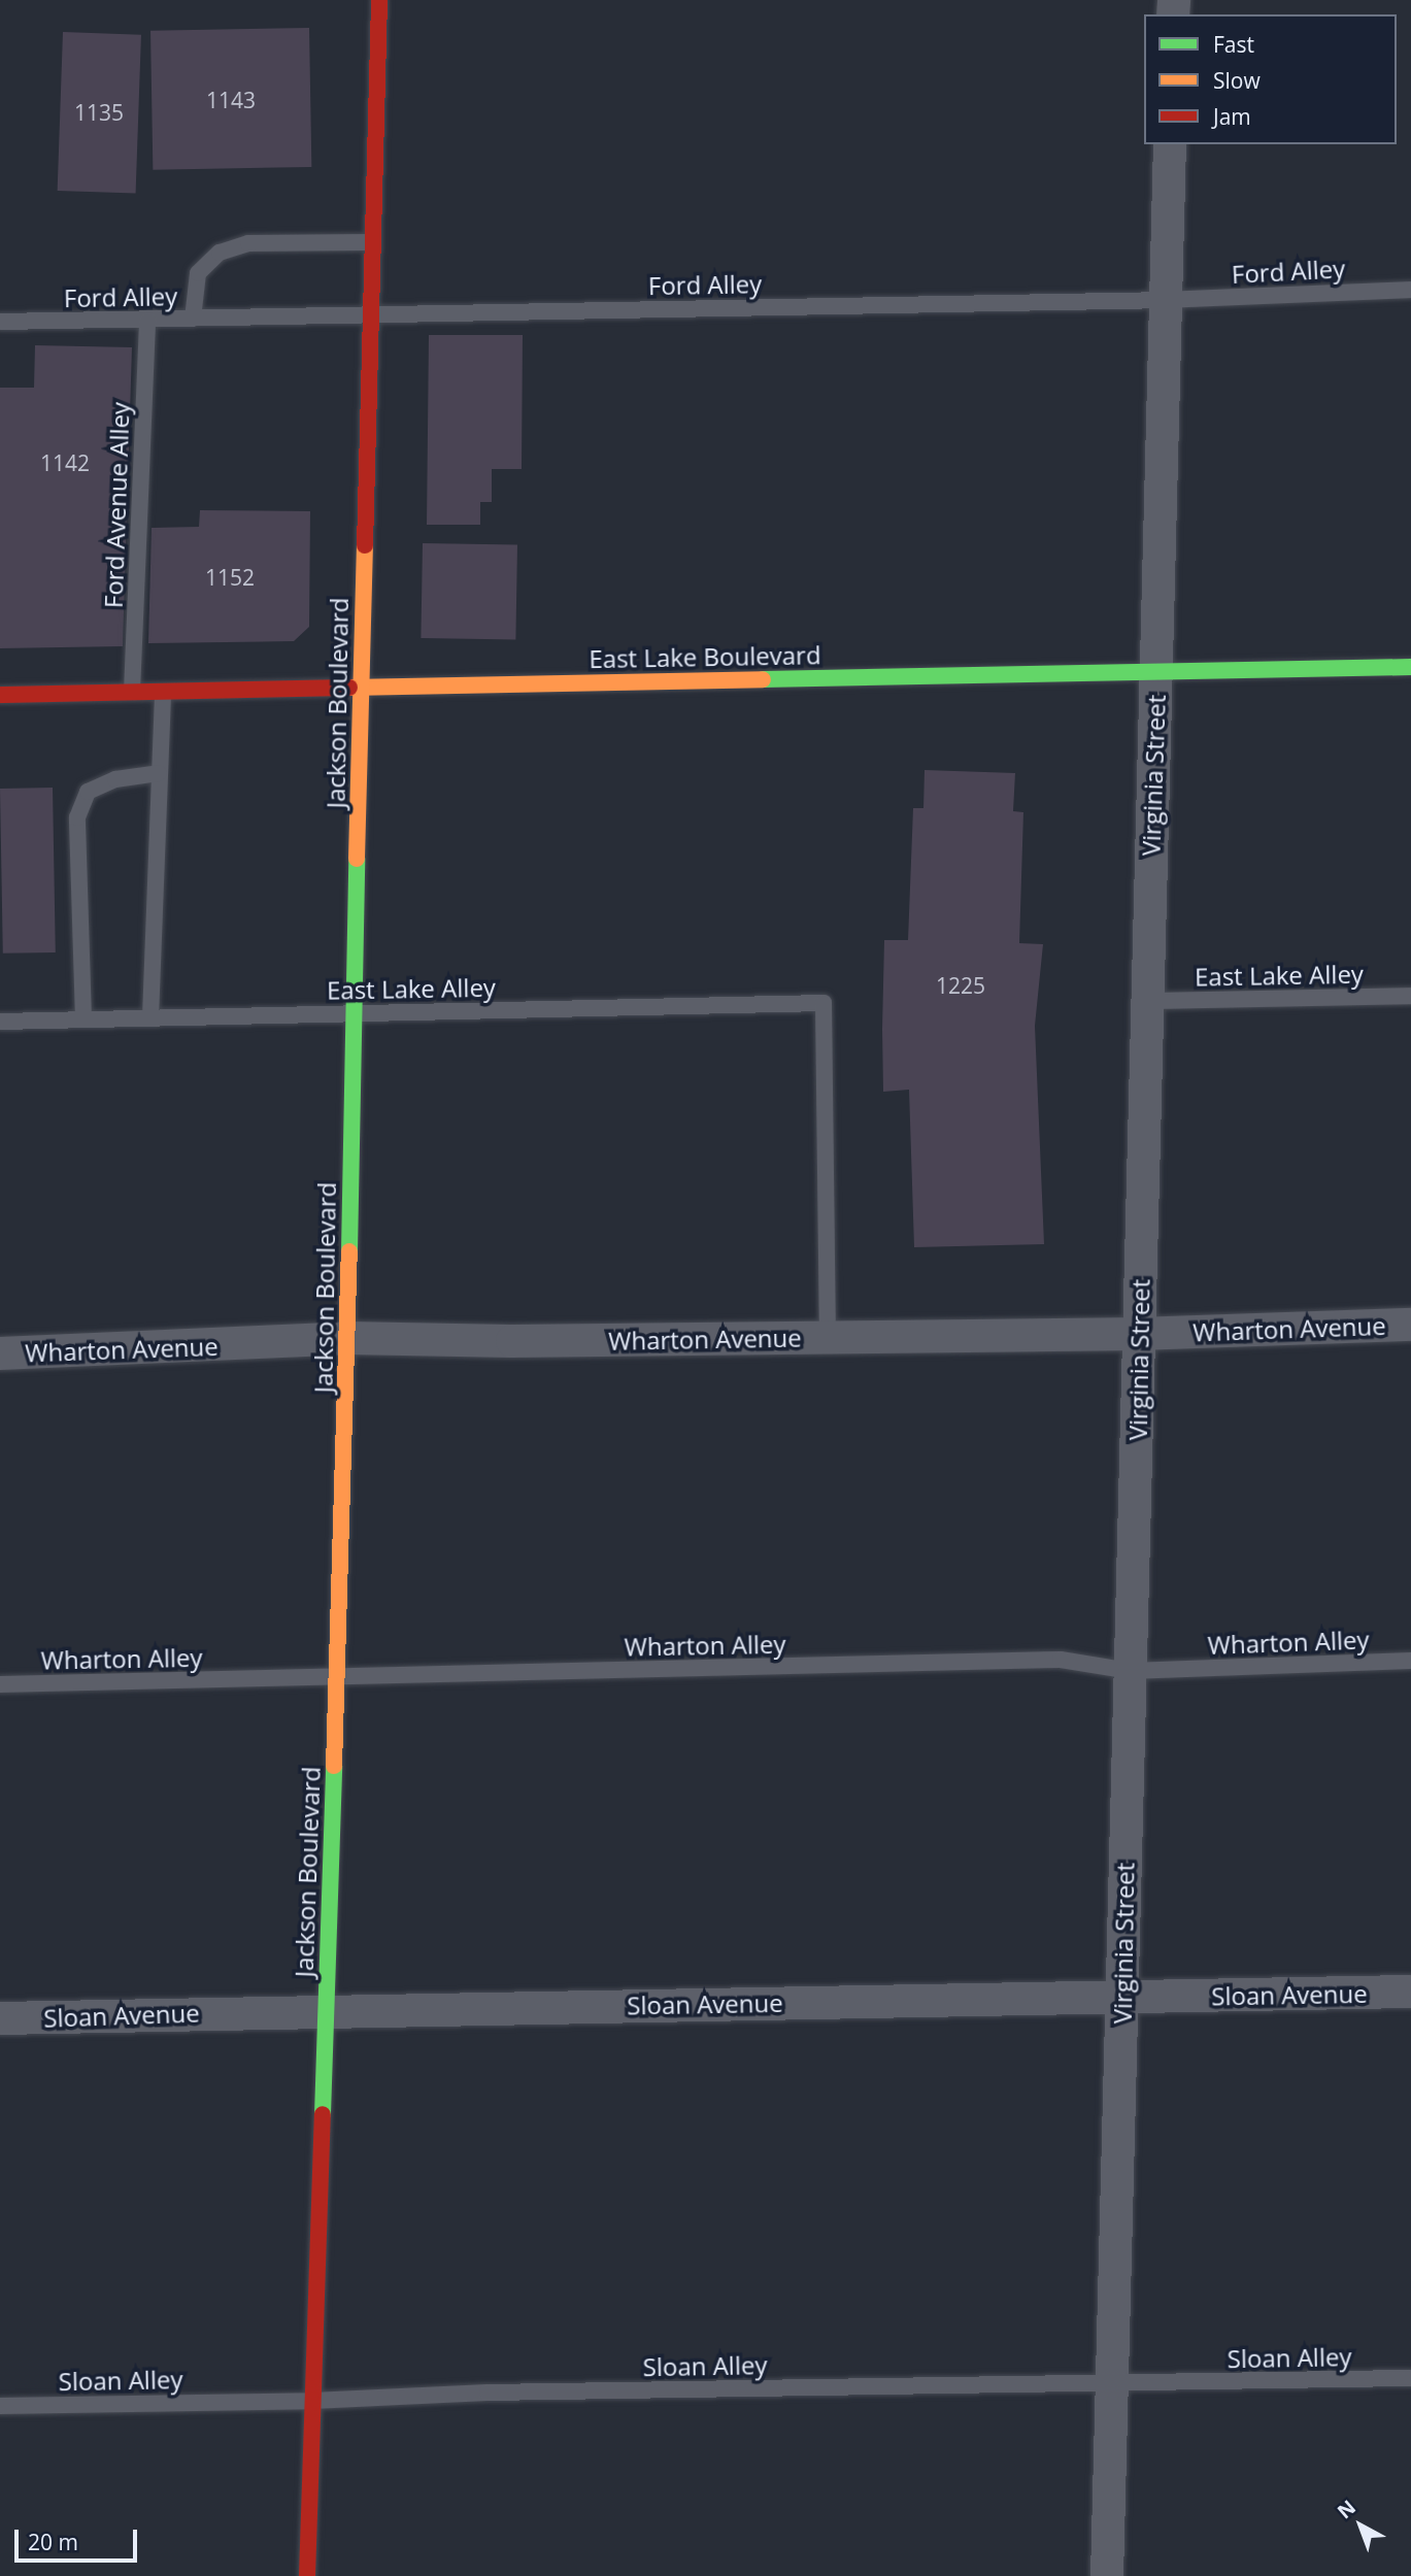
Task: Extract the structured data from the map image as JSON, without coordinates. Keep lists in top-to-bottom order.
{
  "streets": {
    "street": [
      "East Lake Boulevard",
      "Jackson Boulevard",
      "Virginia Street",
      "Wharton Avenue",
      "Sloan Avenue"
    ],
    "lane": [
      "Ford Alley",
      "Ford Avenue Alley",
      "East Lake Alley",
      "Wharton Alley",
      "Sloan Alley"
    ]
  },
  "crossings": [
    ["Ford Alley", "Ford Avenue Alley"],
    ["Ford Alley", "Jackson Boulevard"],
    ["Ford Alley", "Virginia Street"],
    ["Ford Avenue Alley", "East Lake Boulevard"],
    ["East Lake Boulevard", "Jackson Boulevard"],
    ["East Lake Boulevard", "Virginia Street"],
    ["Jackson Boulevard", "East Lake Alley"],
    ["Jackson Boulevard", "Wharton Avenue"],
    ["Jackson Boulevard", "Wharton Alley"],
    ["Jackson Boulevard", "Sloan Avenue"],
    ["Jackson Boulevard", "Sloan Alley"],
    ["Virginia Street", "East Lake Alley"],
    ["Virginia Street", "Wharton Avenue"],
    ["Virginia Street", "Wharton Alley"],
    ["Virginia Street", "Sloan Avenue"],
    ["Virginia Street", "Sloan Alley"],
    ["East Lake Alley", "Wharton Avenue"]
  ],
  "house_numbers": [
    "1143",
    "1135",
    "1142",
    "1152",
    "1225"
  ],
  "legend": ["Fast", "Slow", "Jam"],
  "scale_bar": "20 m",
  "north": "top left"
}
